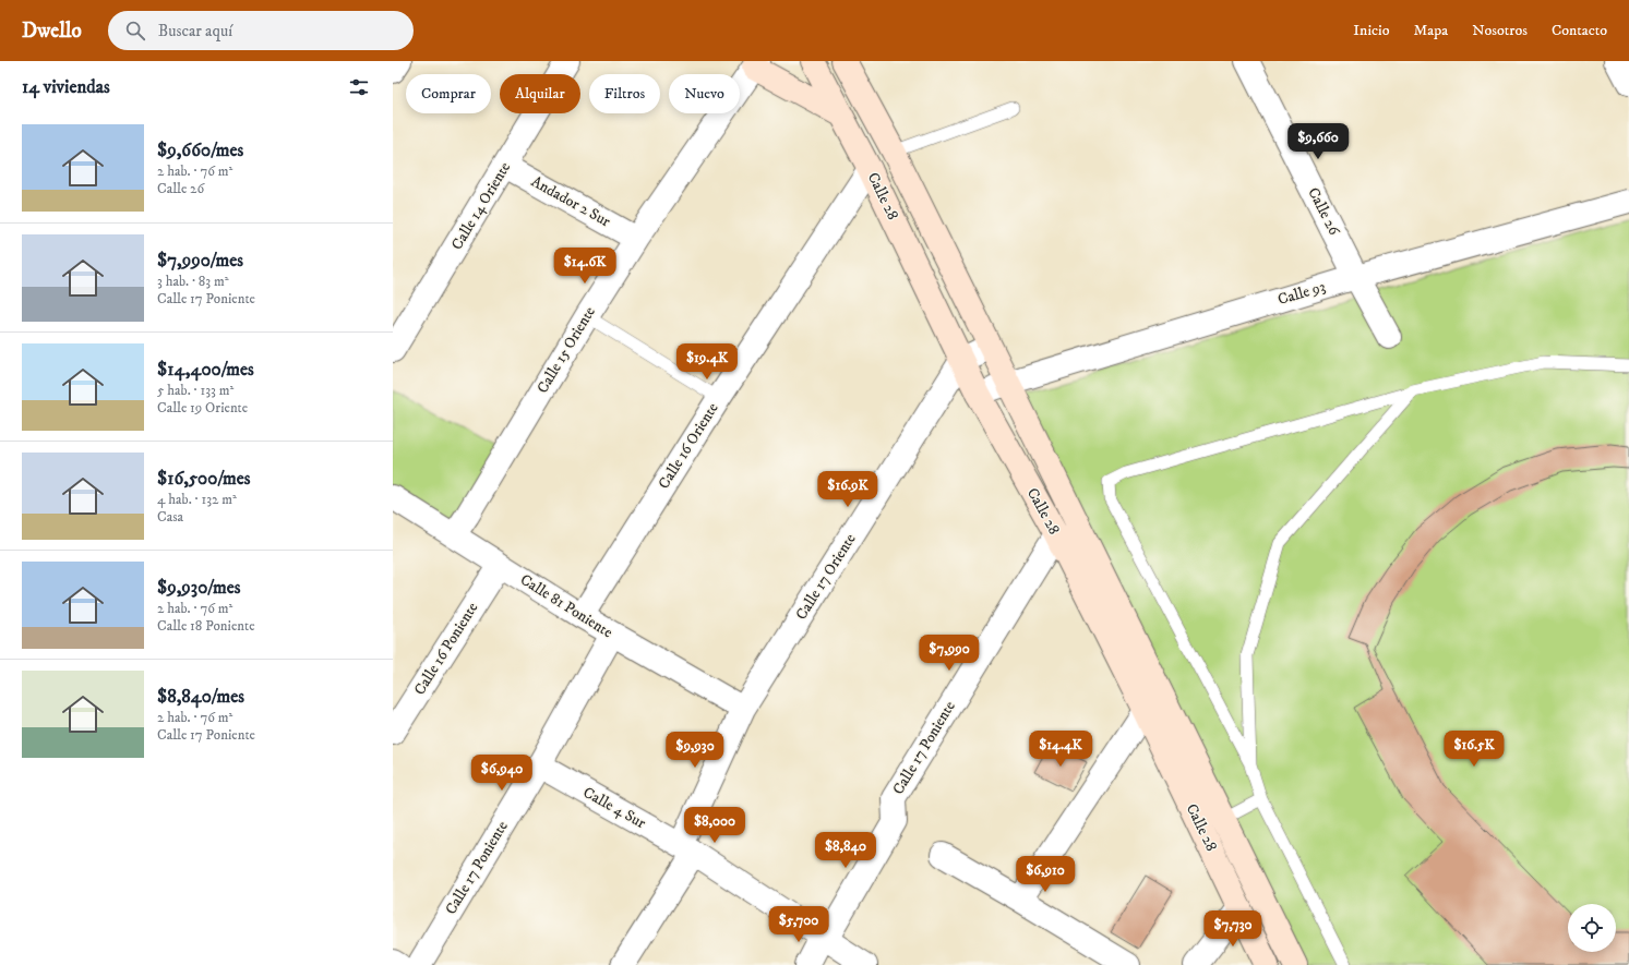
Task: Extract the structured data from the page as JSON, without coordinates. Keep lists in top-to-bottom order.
{
  "streets": {
    "street": [
      "Calle 28",
      "Andador 2 Sur",
      "Calle 14 Oriente",
      "Calle 26",
      "Calle 93",
      "Calle 15 Oriente",
      "Calle 16 Oriente",
      "Calle 17 Oriente",
      "Calle 81 Poniente",
      "Calle 16 Poniente",
      "Calle 17 Poniente",
      "Calle 4 Sur"
    ]
  },
  "crossings": [
    ["Calle 28", "Calle 93"],
    ["Calle 28", "Calle 16 Oriente"],
    ["Calle 28", "Calle 17 Oriente"],
    ["Calle 28", "Calle 17 Poniente"],
    ["Andador 2 Sur", "Calle 14 Oriente"],
    ["Andador 2 Sur", "Calle 15 Oriente"],
    ["Calle 26", "Calle 93"],
    ["Calle 15 Oriente", "Calle 81 Poniente"],
    ["Calle 16 Oriente", "Calle 81 Poniente"],
    ["Calle 17 Oriente", "Calle 81 Poniente"],
    ["Calle 17 Oriente", "Calle 4 Sur"],
    ["Calle 81 Poniente", "Calle 16 Poniente"],
    ["Calle 81 Poniente", "Calle 17 Poniente"],
    ["Calle 17 Poniente", "Calle 4 Sur"]
  ],
  "page": {
    "header": "Dwello",
    "search": "Buscar aquí",
    "nav": [
      "Inicio",
      "Mapa",
      "Nosotros",
      "Contacto"
    ],
    "heading": "14 viviendas",
    "chip": [
      "Comprar",
      "Alquilar",
      "Filtros",
      "Nuevo"
    ],
    "list": [
      {
        "name": "$9,660/mes",
        "note": "2 hab. · 76 m² · Calle 26"
      },
      {
        "name": "$7,990/mes",
        "note": "3 hab. · 83 m² · Calle 17 Poniente"
      },
      {
        "name": "$14,400/mes",
        "note": "5 hab. · 133 m² · Calle 19 Oriente"
      },
      {
        "name": "$16,500/mes",
        "note": "4 hab. · 132 m² · Casa"
      },
      {
        "name": "$9,930/mes",
        "note": "2 hab. · 76 m² · Calle 18 Poniente"
      },
      {
        "name": "$8,840/mes",
        "note": "2 hab. · 76 m² · Calle 17 Poniente"
      }
    ],
    "price": [
      "$9,660",
      "$14.6K",
      "$19.4K",
      "$16.9K",
      "$7,990",
      "$14.4K",
      "$16.5K",
      "$9,930",
      "$6,940",
      "$8,000",
      "$8,840",
      "$6,910",
      "$5,700",
      "$7,730"
    ]
  }
}
